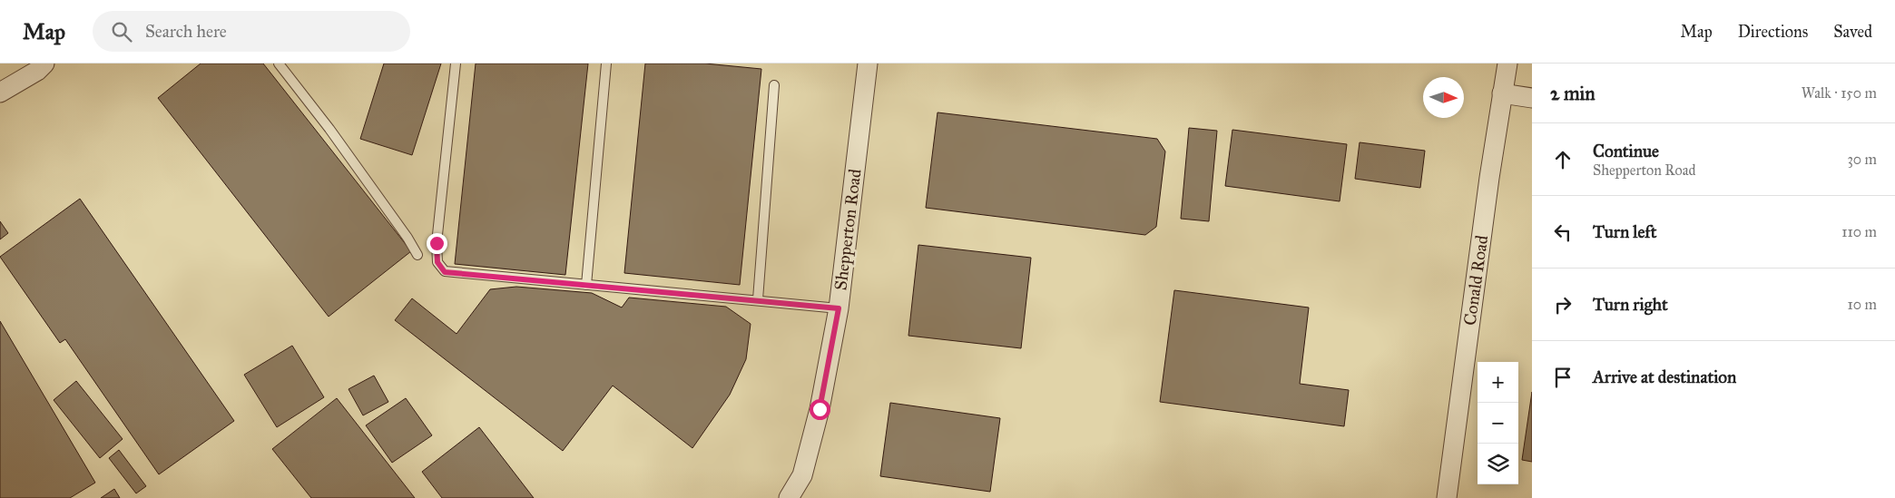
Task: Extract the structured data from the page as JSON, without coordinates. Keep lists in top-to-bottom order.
{
  "streets": {
    "street": ["Shepperton Road", "Conald Road"]
  },
  "north": "right",
  "page": {
    "header": "Map",
    "search": "Search here",
    "nav": ["Map", "Directions", "Saved"],
    "heading": ["2 min", "Walk · 150 m"],
    "list": [
      ["Continue", "Shepperton Road", "30 m"],
      ["Turn left", "110 m"],
      ["Turn right", "10 m"],
      "Arrive at destination"
    ],
    "map_buttons": ["+", "−"]
  }
}
